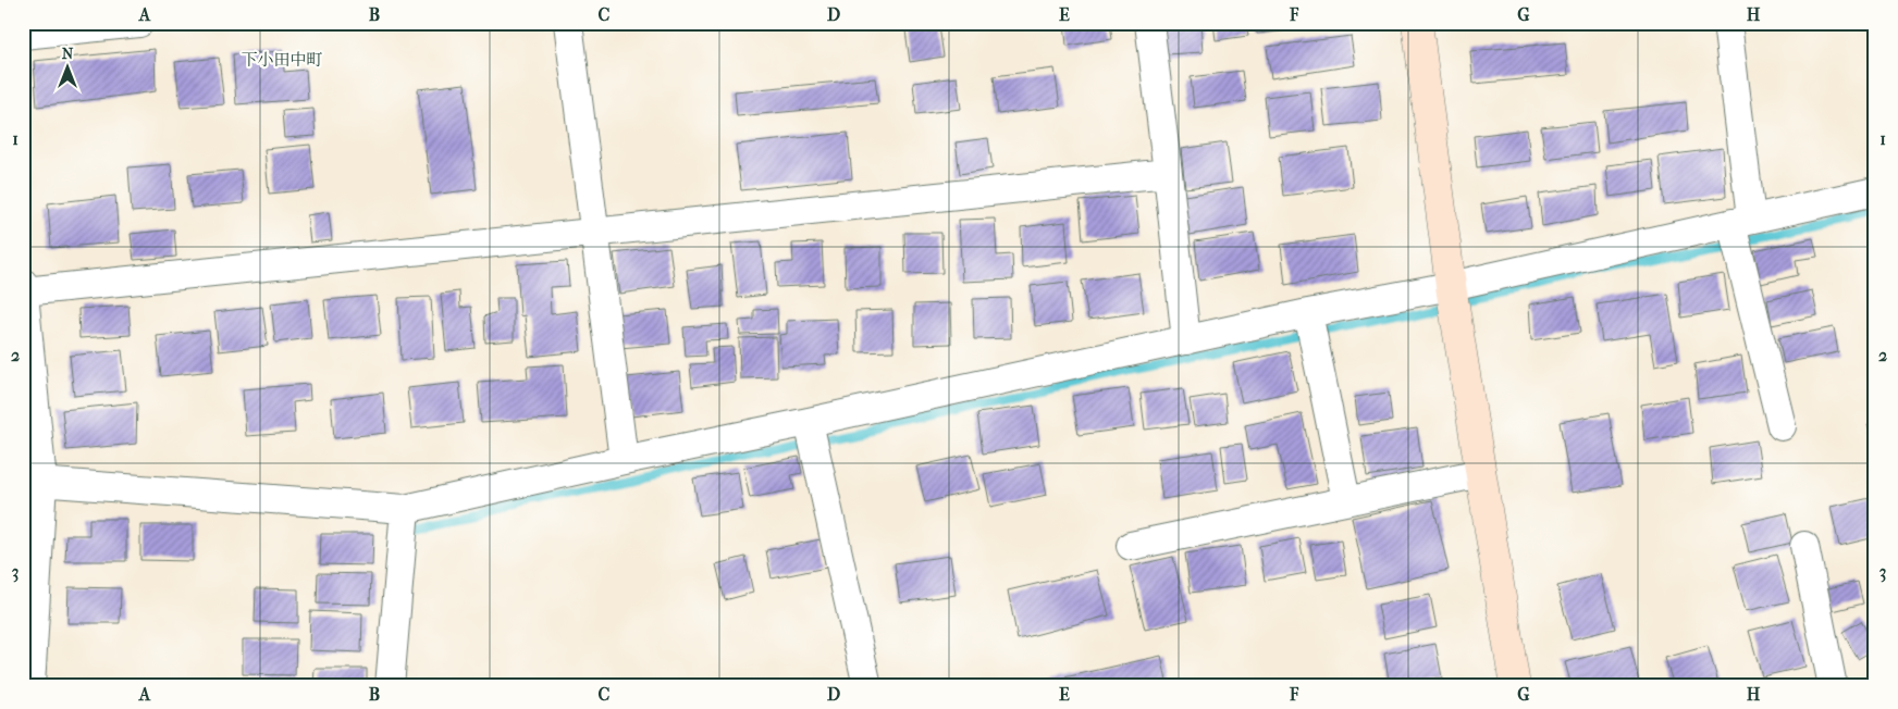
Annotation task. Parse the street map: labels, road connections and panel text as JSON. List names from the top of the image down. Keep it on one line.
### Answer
{"districts":["下小田中町"],"north":"top","grid":{"columns":["A","B","C","D","E","F","G","H"],"rows":["1","2","3"]}}
